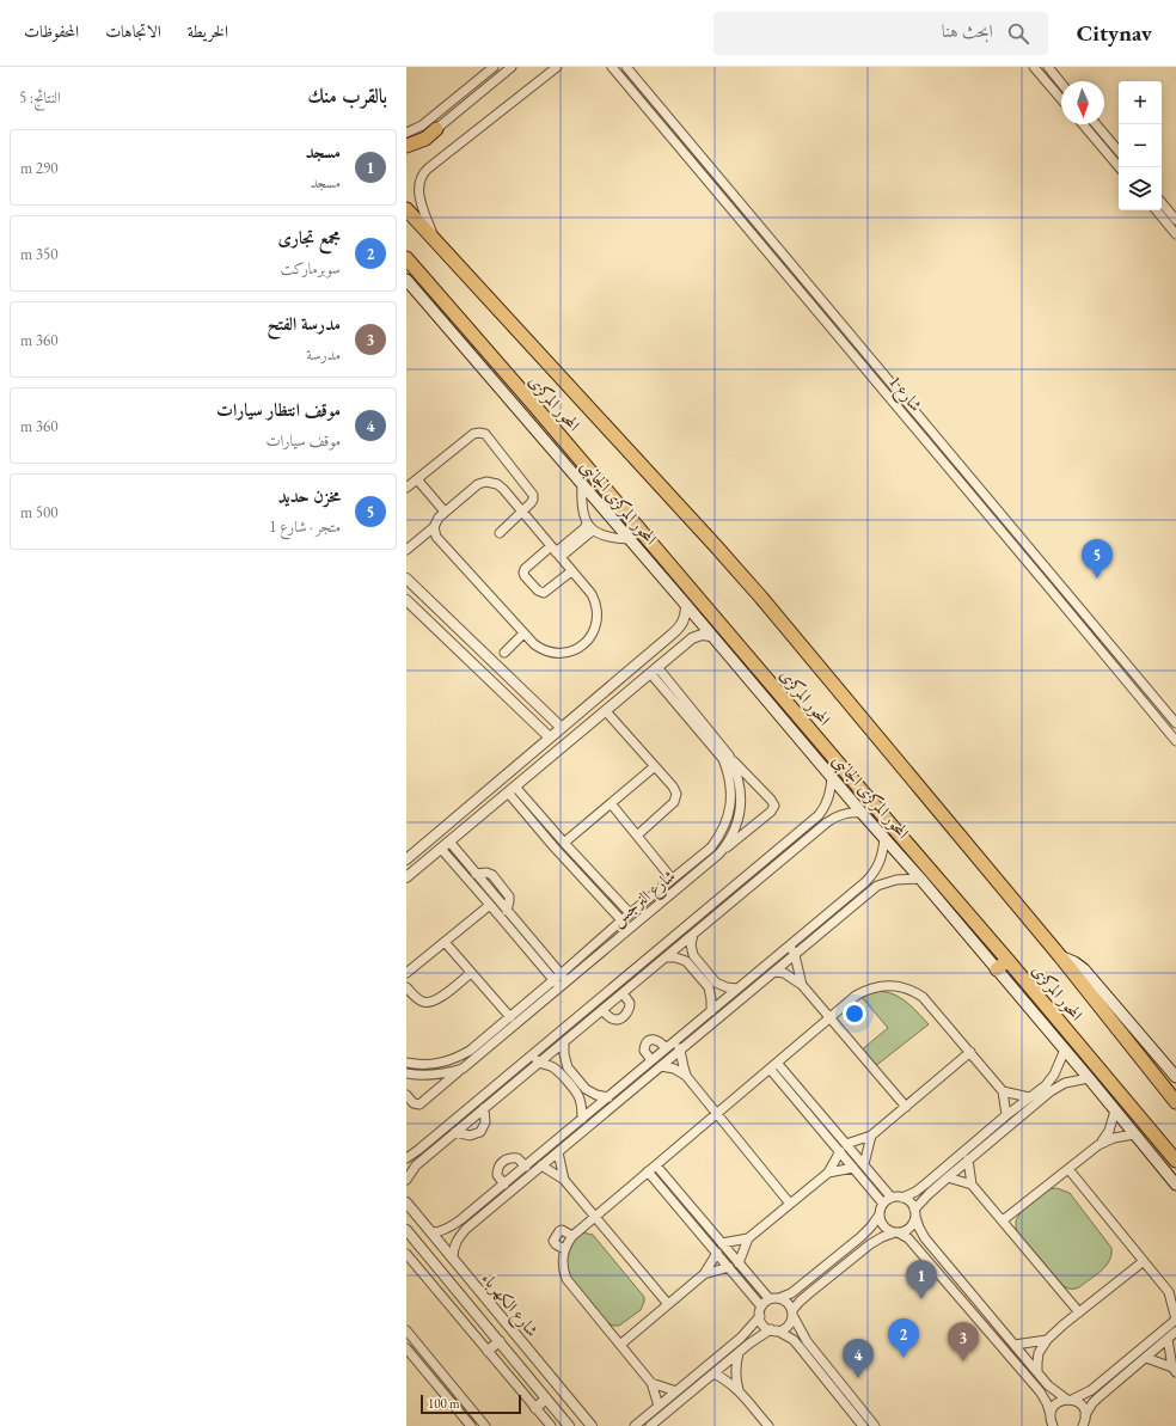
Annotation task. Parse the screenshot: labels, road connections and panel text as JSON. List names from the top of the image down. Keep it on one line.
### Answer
{"streets":{"highway":["المحور المركزى"],"main road":["المحور المركزى الجانبى"],"street":["شارع 1","شارع النرجس","شارع الكهرباء"]},"scale_bar":"100 m","north":"bottom","page":{"header":"Citynav","search":"ابحث هنا","nav":["الخريطة","الاتجاهات","المحفوظات"],"heading":["بالقرب منك","النتائج: 5"],"map_buttons":["+","−"],"list":[{"mark":"1","name":"مسجد","note":"مسجد","value":"290 m"},{"mark":"2","name":"مجمع تجارى","note":"سوبرماركت","value":"350 m"},{"mark":"3","name":"مدرسة الفتح","note":"مدرسة","value":"360 m"},{"mark":"4","name":"موقف انتظار سيارات","note":"موقف سيارات","value":"360 m"},{"mark":"5","name":"مخزن حديد","note":"متجر · شارع 1","value":"500 m"}],"pins":["5","1","2","3","4"],"scale":"100 m"}}
